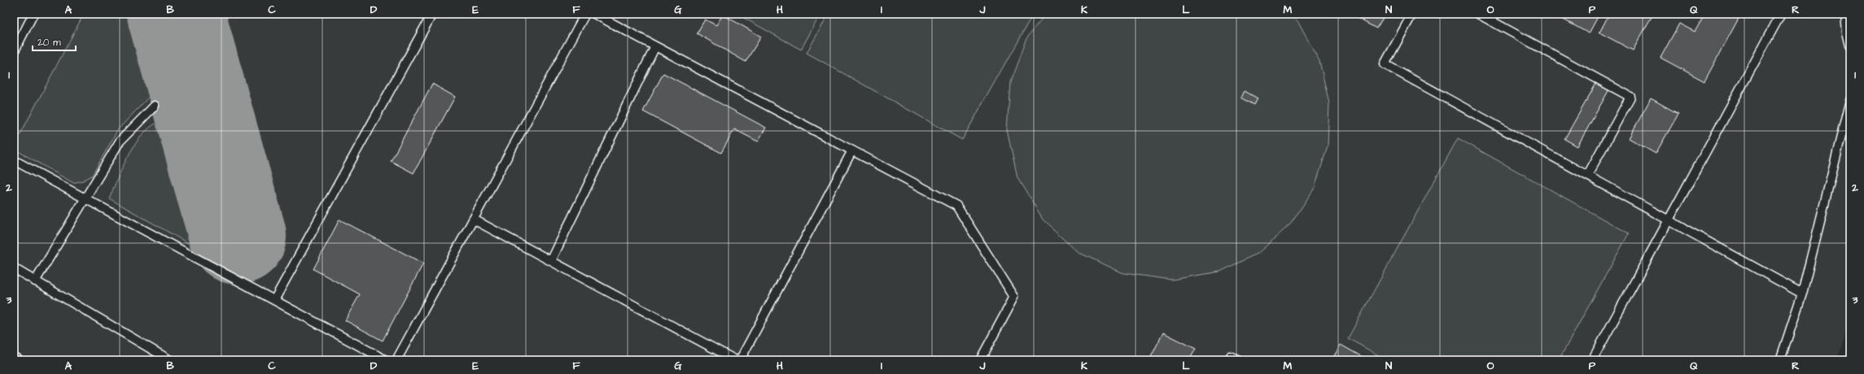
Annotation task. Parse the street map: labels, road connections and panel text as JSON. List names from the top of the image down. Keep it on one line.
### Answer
{"scale_bar":"20 m","grid":{"columns":["A","B","C","D","E","F","G","H","I","J","K","L","M","N","O","P","Q","R"],"rows":["1","2","3"]}}
